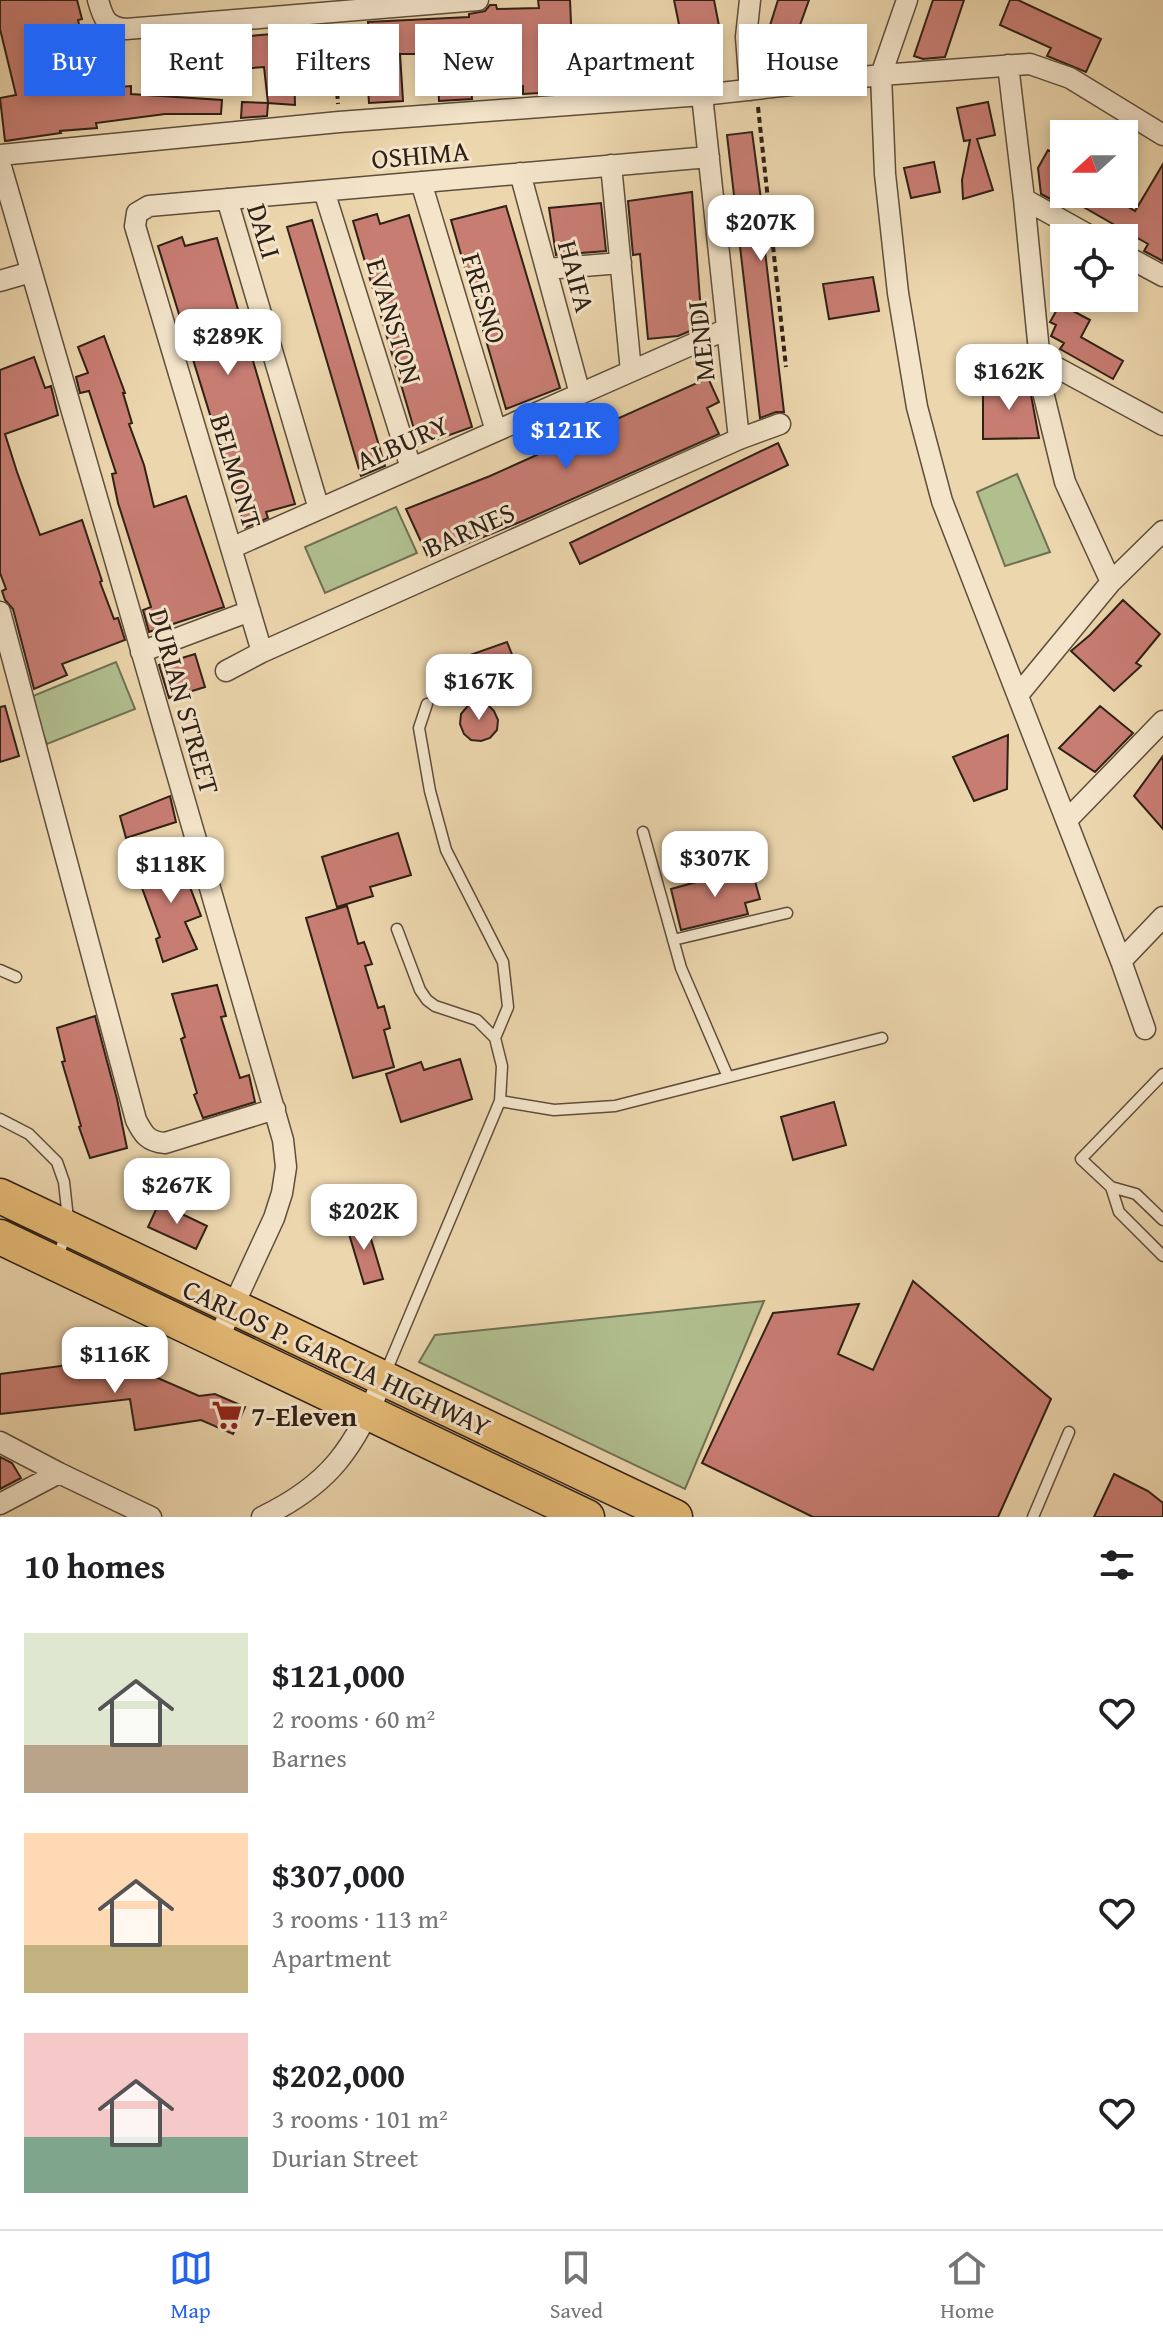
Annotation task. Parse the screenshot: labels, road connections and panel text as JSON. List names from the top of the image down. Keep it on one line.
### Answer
{"streets":{"highway":["CARLOS P. GARCIA HIGHWAY"],"street":["OSHIMA","DALI","HAIFA","FRESNO","EVANSTON","MENDI","ALBURY","BELMONT","BARNES","DURIAN STREET"]},"crossings":[["OSHIMA","DALI"],["OSHIMA","HAIFA"],["OSHIMA","FRESNO"],["OSHIMA","EVANSTON"],["OSHIMA","MENDI"],["OSHIMA","BELMONT"],["DALI","ALBURY"],["HAIFA","ALBURY"],["FRESNO","ALBURY"],["EVANSTON","ALBURY"],["MENDI","ALBURY"],["MENDI","BARNES"],["ALBURY","BELMONT"],["BELMONT","BARNES"],["DURIAN STREET","CARLOS P. GARCIA HIGHWAY"]],"places":{"supermarket":["7-Eleven"]},"north":"left","page":{"chip":["Buy","Rent","Filters","New","Apartment","House"],"price":["$207K","$289K","$162K","$121K","$167K","$307K","$118K","$267K","$202K","$116K"],"heading":"10 homes","list":[{"name":"$121,000","note":"2 rooms · 60 m² · Barnes"},{"name":"$307,000","note":"3 rooms · 113 m² · Apartment"},{"name":"$202,000","note":"3 rooms · 101 m² · Durian Street"}],"tabs":["Map","Saved","Home"]}}
